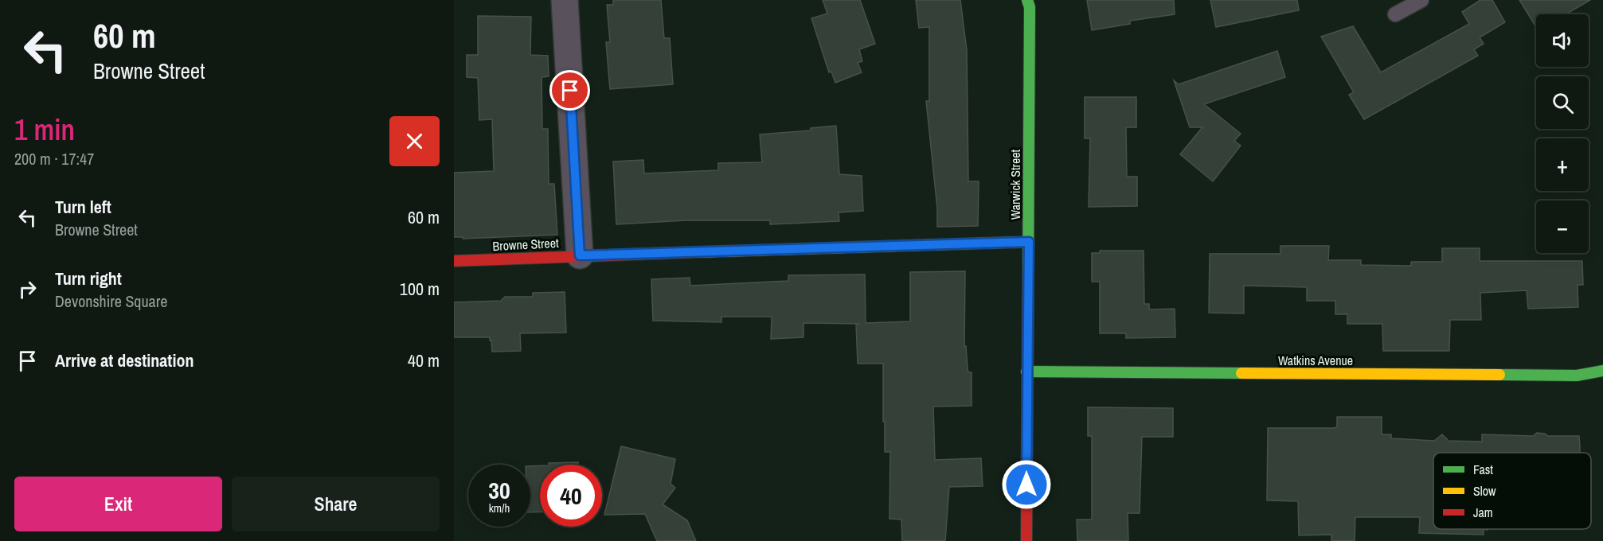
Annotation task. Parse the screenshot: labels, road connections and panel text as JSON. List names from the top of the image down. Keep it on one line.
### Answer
{"streets":{"street":["Warwick Street","Browne Street","Watkins Avenue"]},"crossings":[["Warwick Street","Browne Street"],["Warwick Street","Watkins Avenue"]],"legend":["Fast","Slow","Jam"],"page":{"turn":["60 m","Browne Street"],"map_buttons":["+","−"],"heading":["1 min","200 m · 17:47"],"list":[{"name":"Turn left","note":"Browne Street","value":"60 m"},{"name":"Turn right","note":"Devonshire Square","value":"100 m"},{"name":"Arrive at destination","value":"40 m"}],"speed":"30 km/h","limit":"40","buttons":["Exit","Share"]}}
